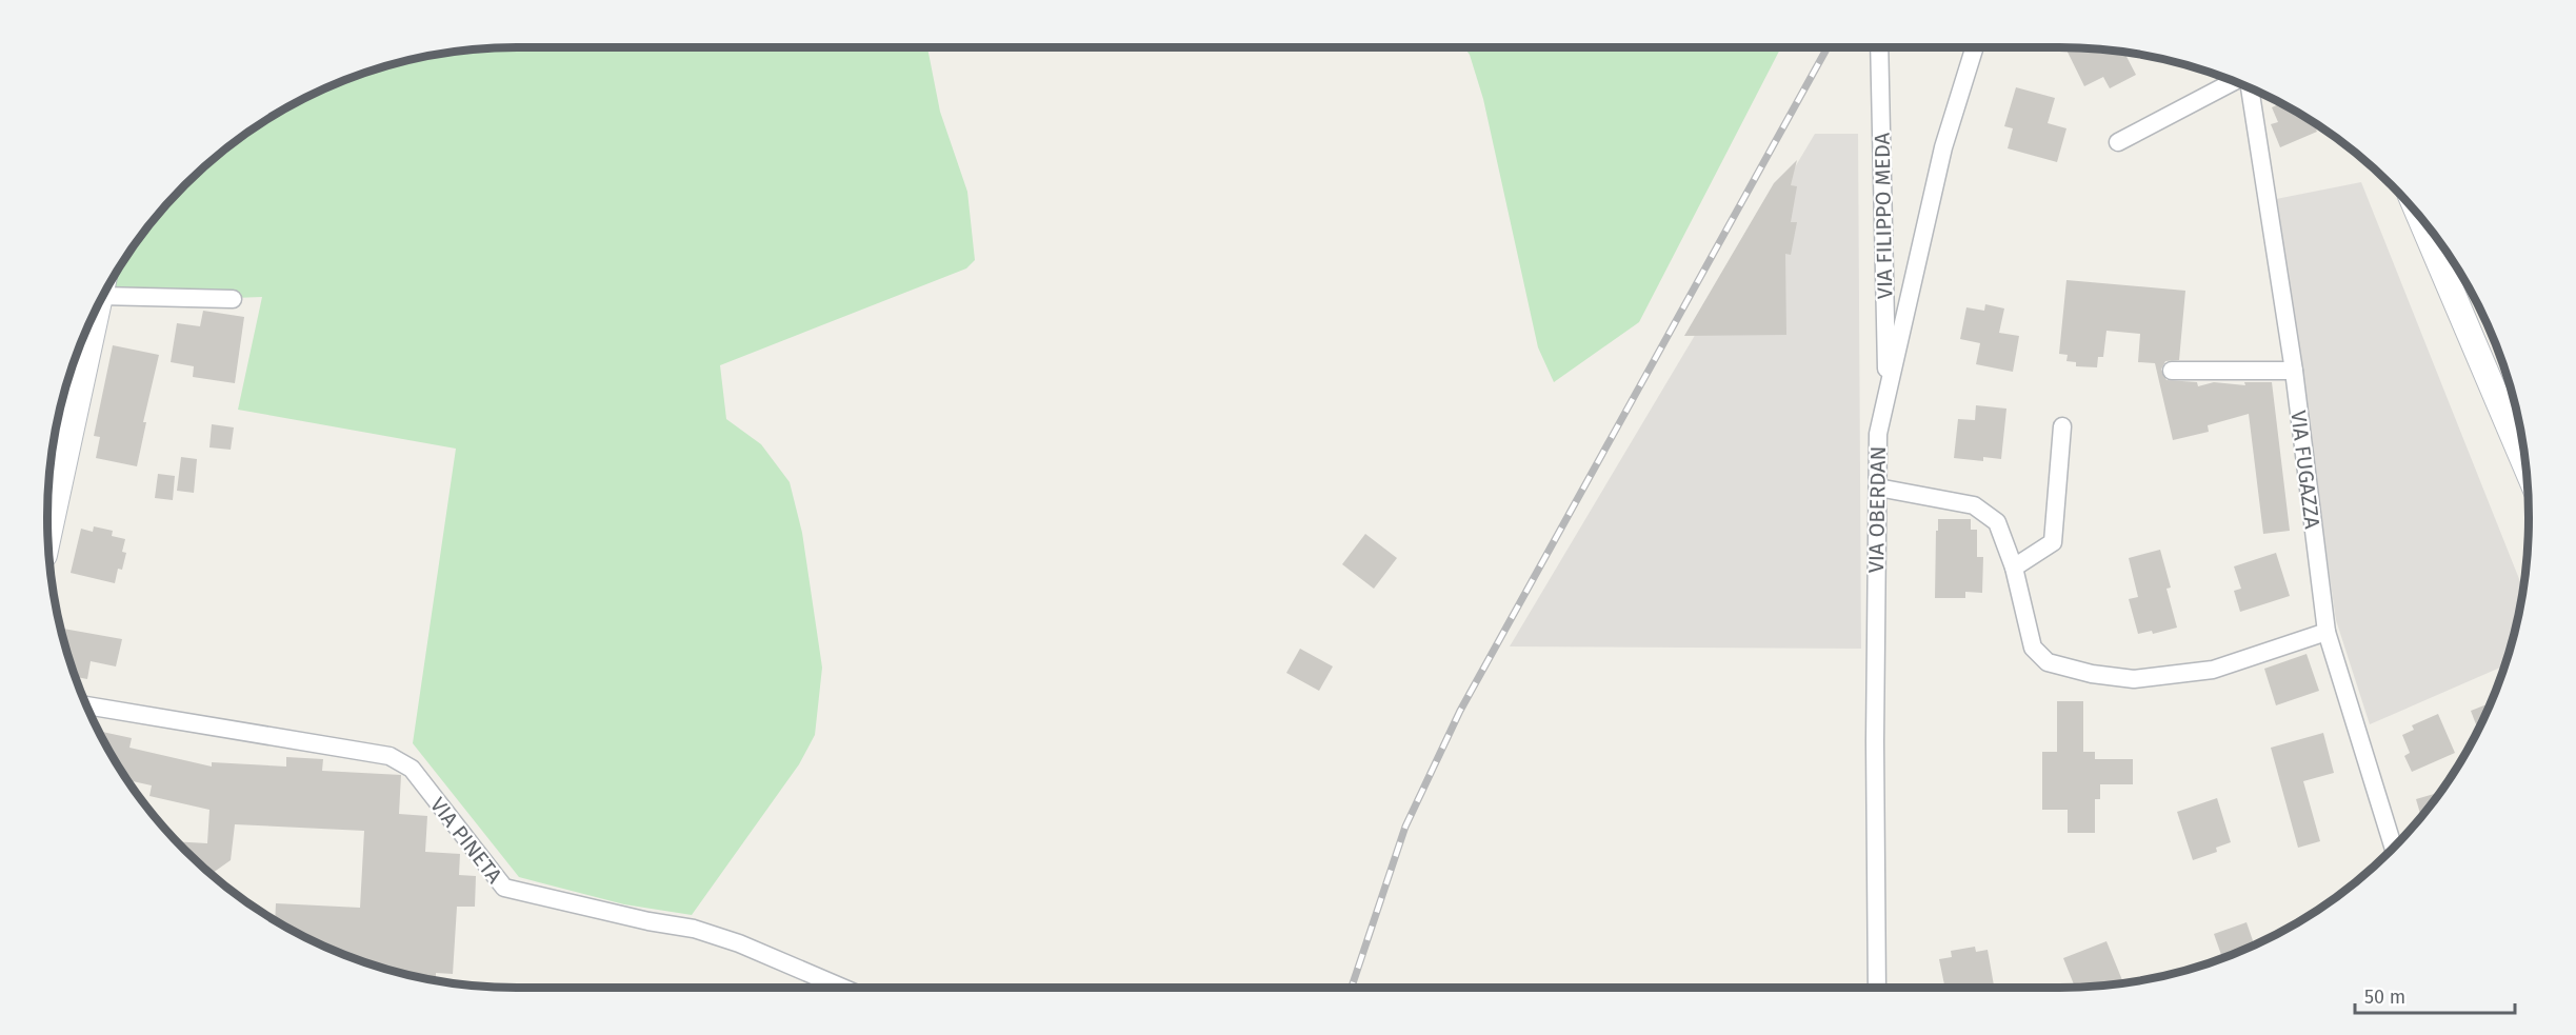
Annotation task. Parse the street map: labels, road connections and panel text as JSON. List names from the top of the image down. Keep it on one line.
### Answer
{"streets":{"street":["VIA FILIPPO MEDA","VIA FUGAZZA","VIA OBERDAN","VIA PINETA"]},"crossings":[["VIA FILIPPO MEDA","VIA OBERDAN"]],"scale_bar":"50 m"}
